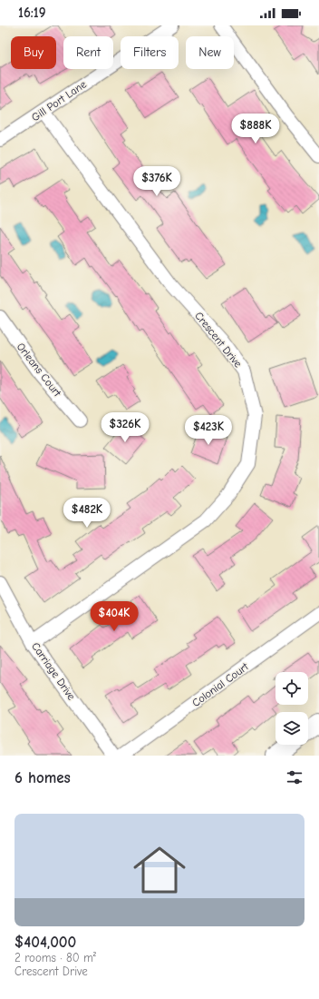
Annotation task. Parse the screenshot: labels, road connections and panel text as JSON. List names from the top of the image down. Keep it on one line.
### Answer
{"streets":{"street":["Gill Port Lane","Crescent Drive","Orleans Court","Carriage Drive","Colonial Court"]},"crossings":[["Gill Port Lane","Crescent Drive"],["Crescent Drive","Carriage Drive"]],"page":{"status":"16:19","chip":["Buy","Rent","Filters","New"],"price":["$888K","$376K","$326K","$423K","$482K","$404K"],"heading":"6 homes","list":[{"name":"$404,000","note":"2 rooms · 80 m² · Crescent Drive"}]}}
